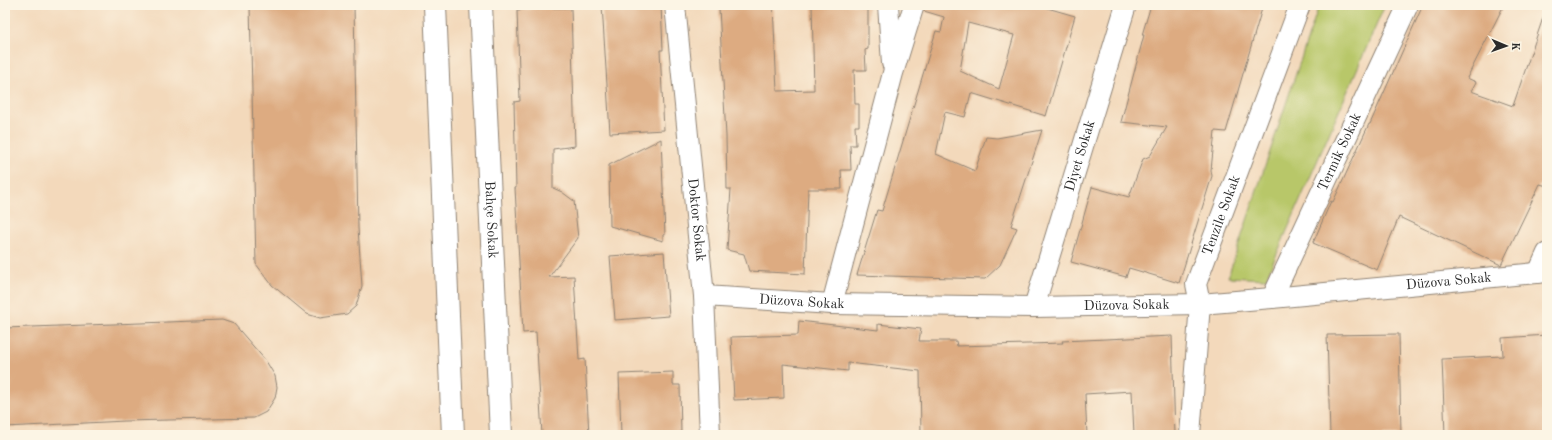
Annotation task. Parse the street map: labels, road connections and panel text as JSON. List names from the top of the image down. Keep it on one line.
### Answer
{"streets":{"street":["Termik Sokak","Diyet Sokak","Tenzile Sokak","Bahçe Sokak","Doktor Sokak","Düzova Sokak"]},"crossings":[["Termik Sokak","Düzova Sokak"],["Diyet Sokak","Düzova Sokak"],["Tenzile Sokak","Düzova Sokak"],["Doktor Sokak","Düzova Sokak"]],"north":"right"}
